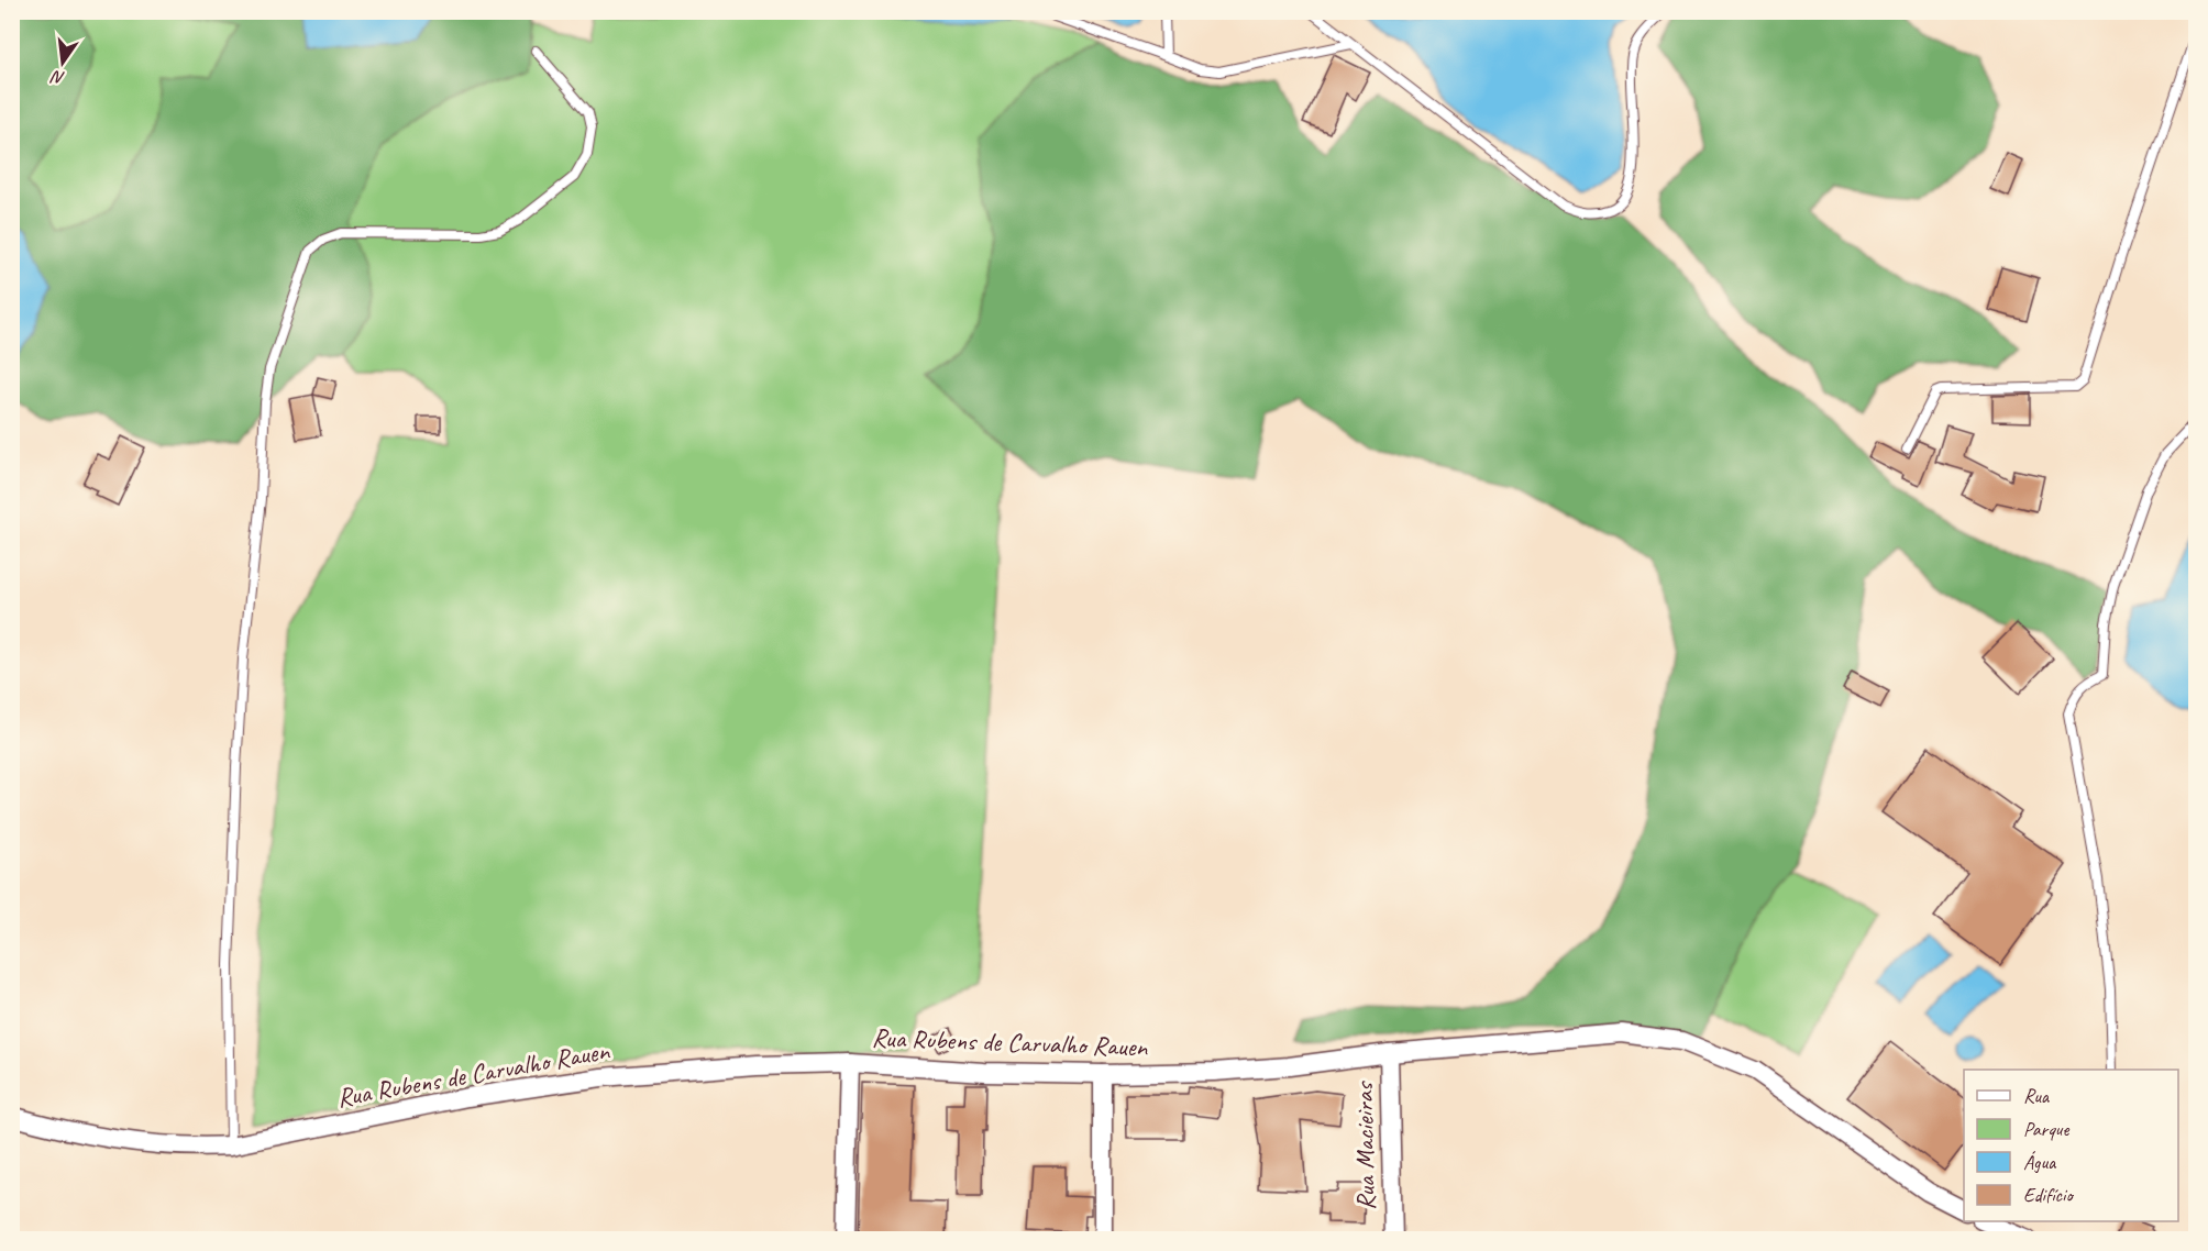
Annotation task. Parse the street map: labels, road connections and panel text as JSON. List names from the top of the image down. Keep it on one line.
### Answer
{"streets":{"street":["Rua Rubens de Carvalho Rauen","Rua Macieiras"]},"crossings":[["Rua Rubens de Carvalho Rauen","Rua Macieiras"]],"legend":["Rua","Parque","Água","Edifício"],"north":"bottom"}
